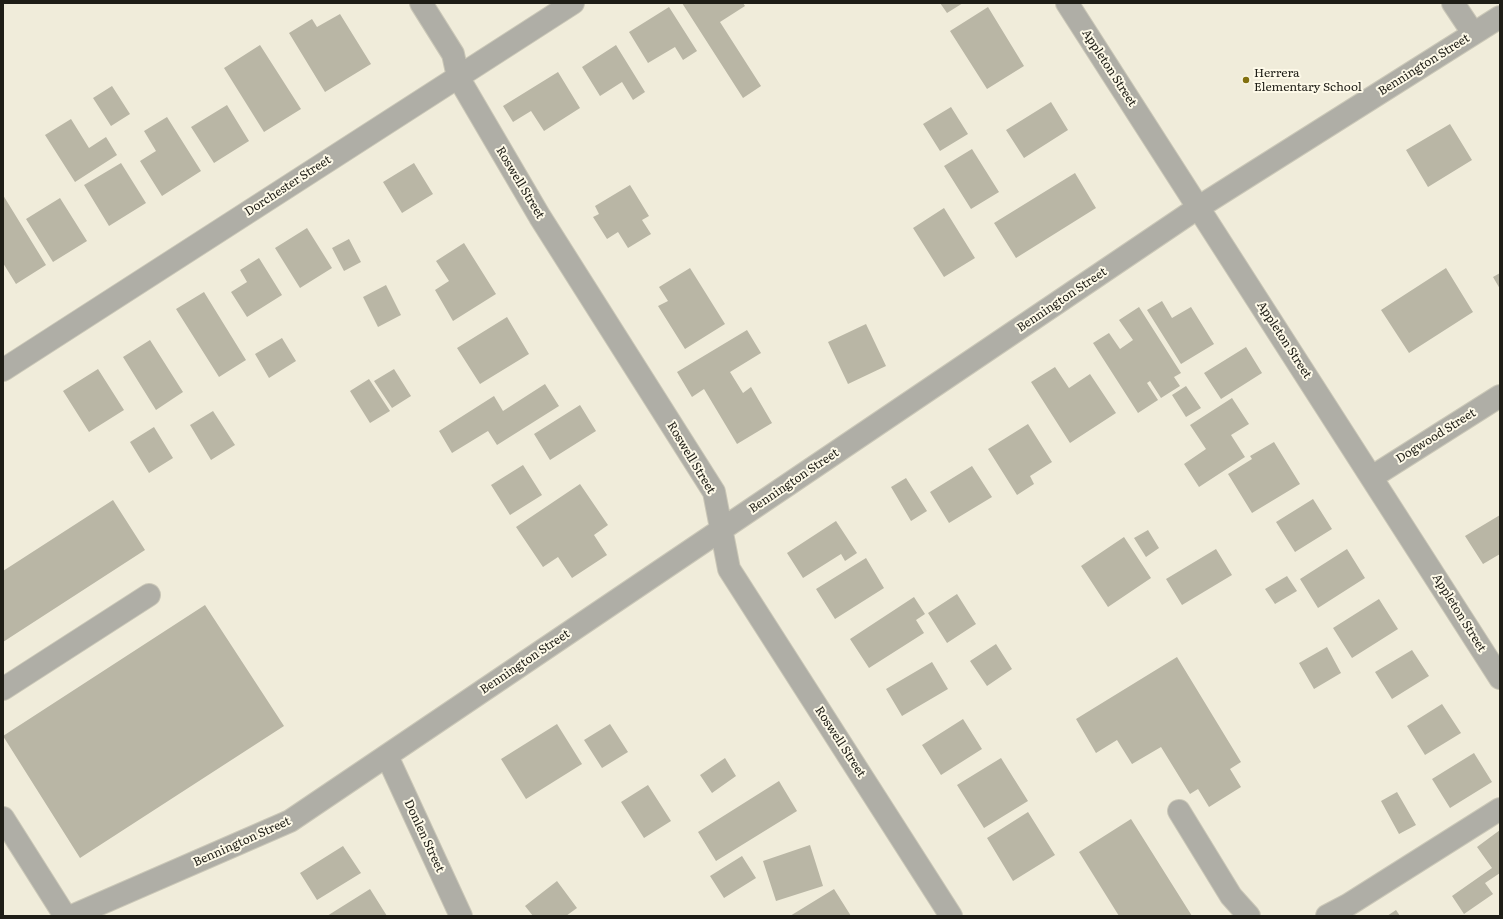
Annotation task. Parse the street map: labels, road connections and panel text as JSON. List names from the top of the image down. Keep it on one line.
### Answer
{"streets":{"street":["Bennington Street","Appleton Street","Roswell Street","Dorchester Street","Dogwood Street","Donlen Street"]},"crossings":[["Bennington Street","Appleton Street"],["Bennington Street","Roswell Street"],["Bennington Street","Donlen Street"],["Appleton Street","Dogwood Street"],["Roswell Street","Dorchester Street"]],"places":["Herrera Elementary School"]}
